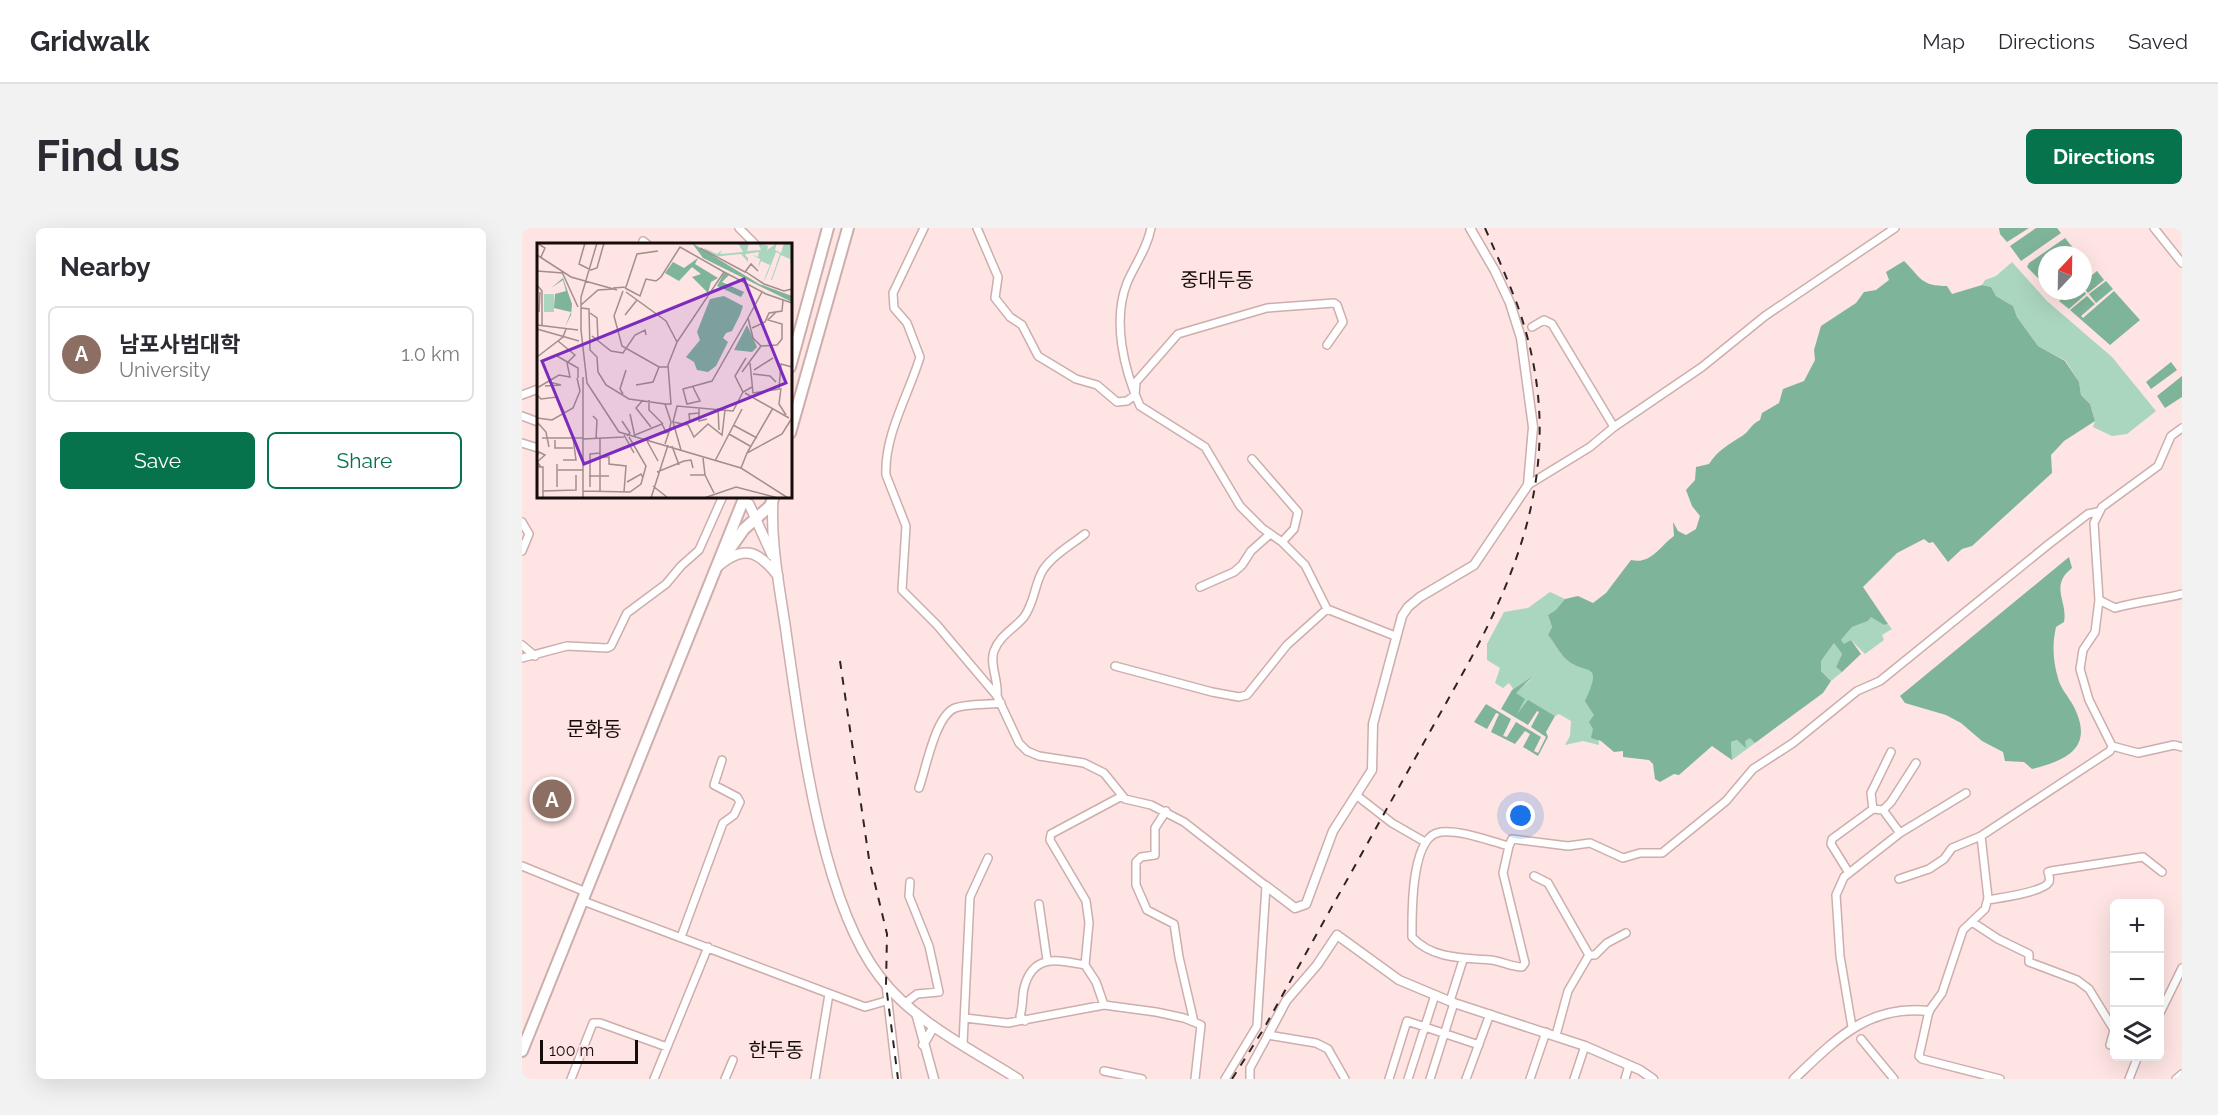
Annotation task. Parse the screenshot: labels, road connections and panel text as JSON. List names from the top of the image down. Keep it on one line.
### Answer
{"districts":["중대두동","문화동","한두동"],"scale_bar":"100 m","north":"top","page":{"header":"Gridwalk","nav":["Map","Directions","Saved"],"buttons":["Directions",["Save","Share"]],"title":"Find us","heading":"Nearby","list":[{"mark":"A","name":"남포사범대학","note":"University","value":"1.0 km"}],"pins":"A","map_buttons":["+","−"],"scale":"100 m"}}
